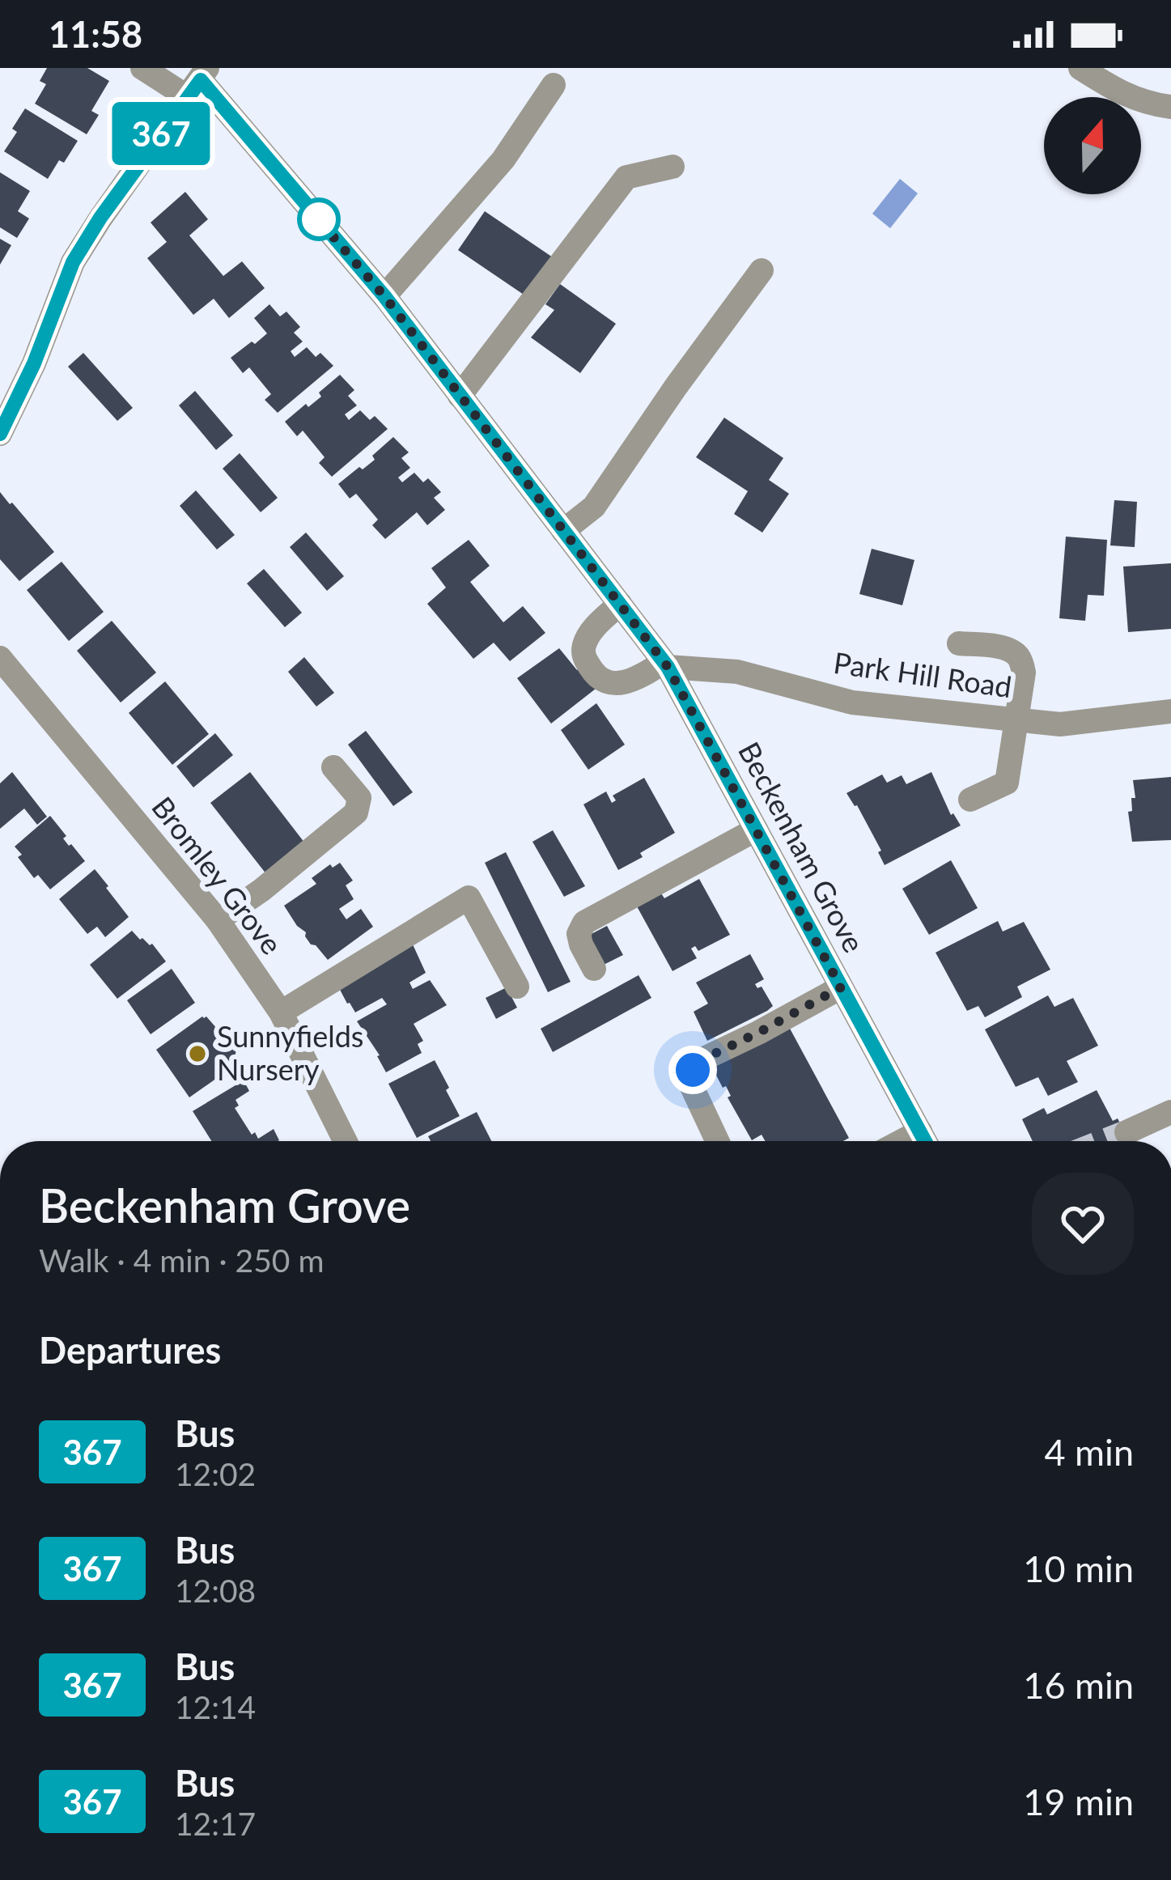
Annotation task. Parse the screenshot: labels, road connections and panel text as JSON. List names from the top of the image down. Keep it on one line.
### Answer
{"streets":{"street":["Park Hill Road","Beckenham Grove","Bromley Grove"]},"crossings":[["Park Hill Road","Beckenham Grove"]],"places":["Sunnyfields Nursery"],"lines":["bus line 367"],"north":"top","page":{"status":"11:58","on_map":"367","heading":[["Beckenham Grove","Walk · 4 min · 250 m"],"Departures"],"list":[{"mark":"367","name":"Bus","note":"12:02","value":"4 min"},{"mark":"367","name":"Bus","note":"12:08","value":"10 min"},{"mark":"367","name":"Bus","note":"12:14","value":"16 min"},{"mark":"367","name":"Bus","note":"12:17","value":"19 min"}]}}
